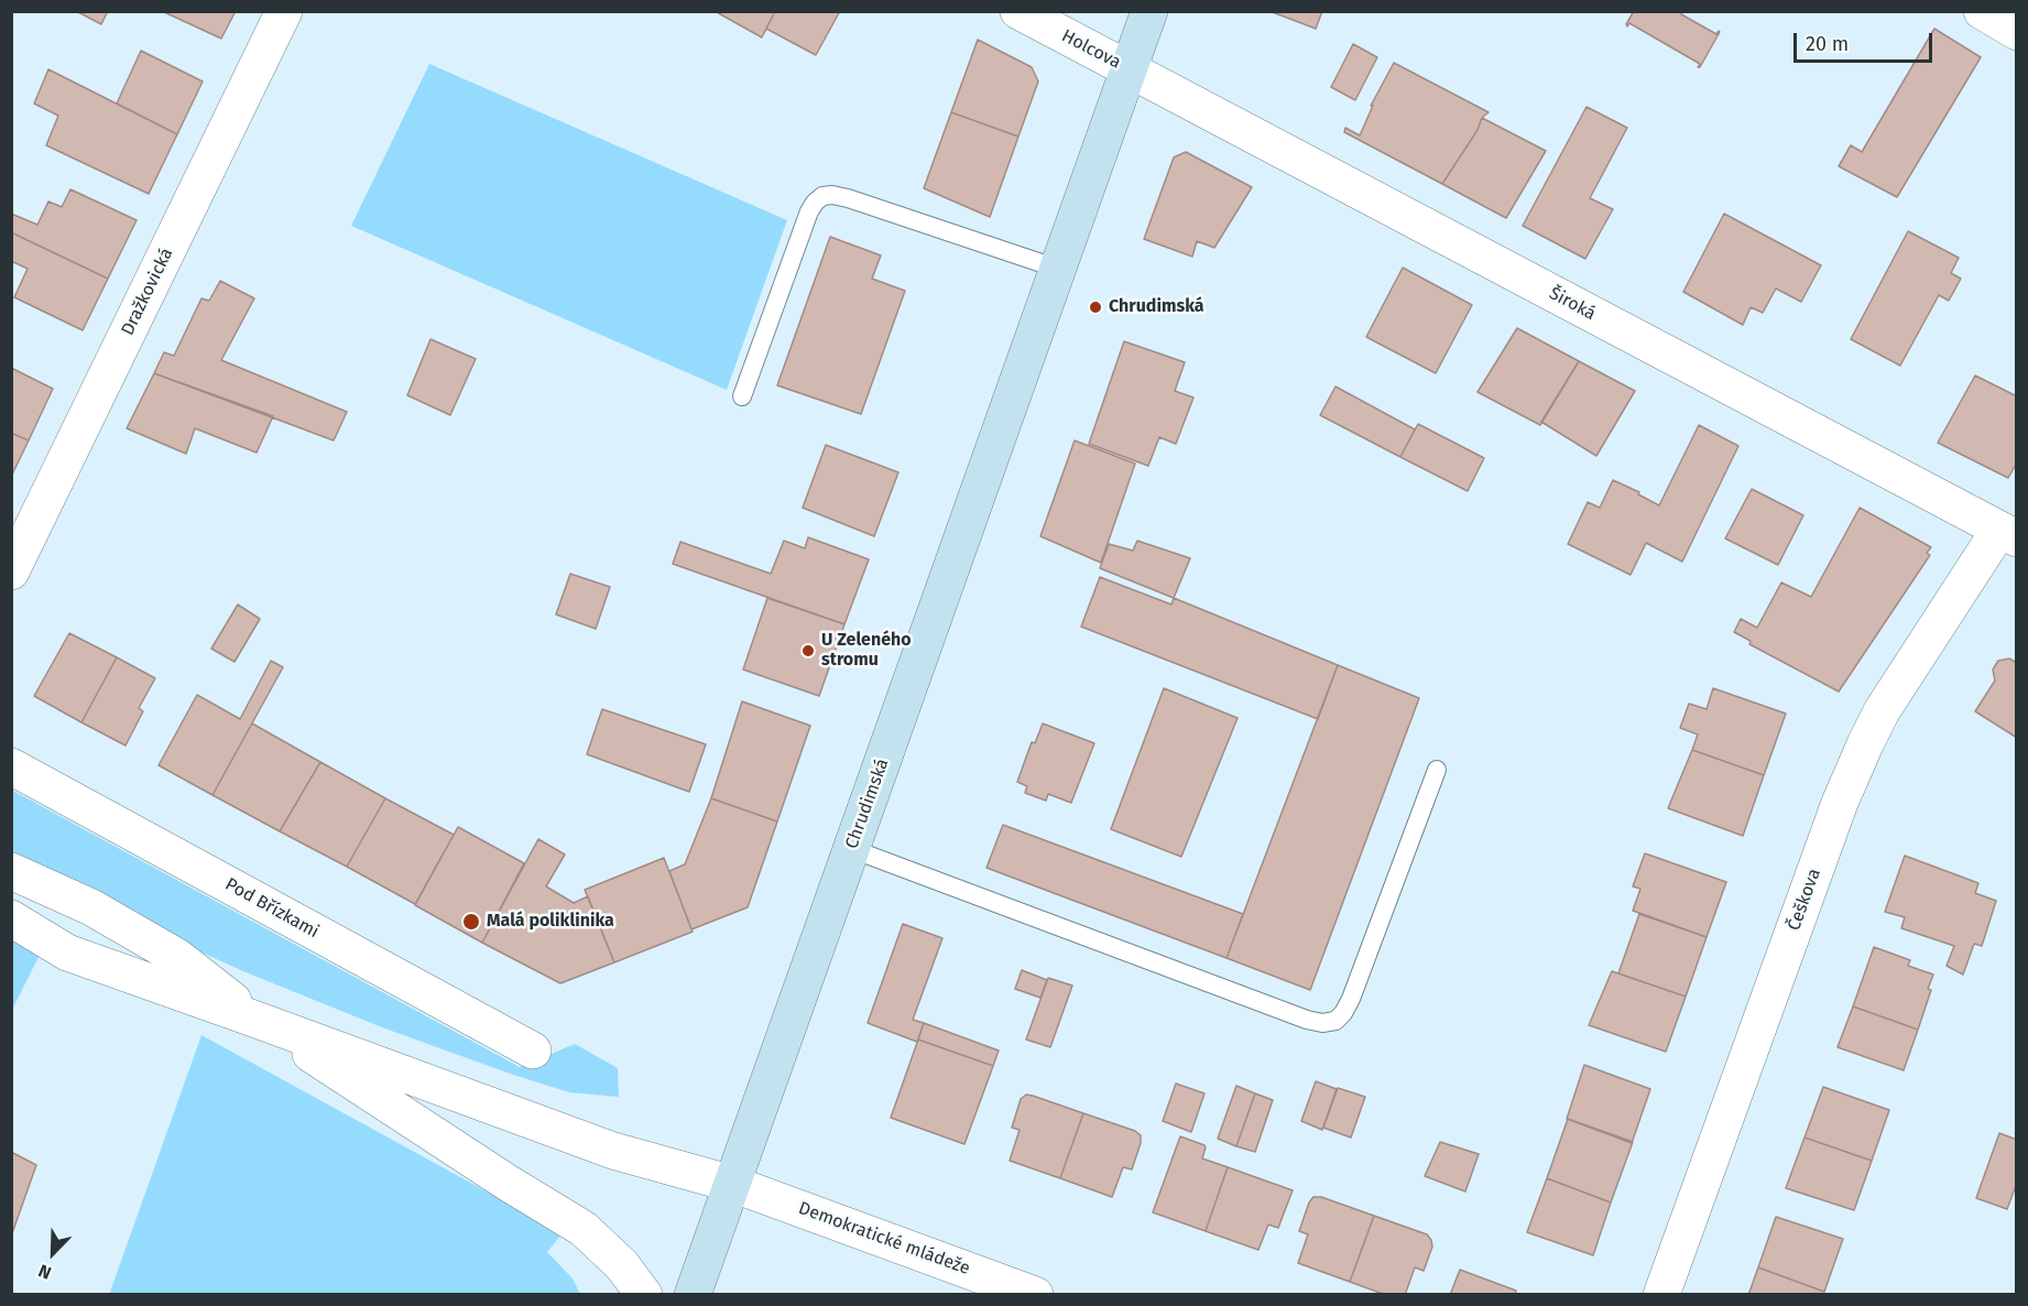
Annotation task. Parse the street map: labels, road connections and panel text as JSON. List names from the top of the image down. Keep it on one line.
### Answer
{"streets":{"main road":["Chrudimská"],"street":["Holcova","Dražkovická","Široká","Češkova","Pod Břízkami","Demokratické mládeže"]},"crossings":[["Holcova","Široká"],["Holcova","Chrudimská"],["Široká","Chrudimská"],["Široká","Češkova"],["Chrudimská","Demokratické mládeže"]],"places":["Chrudimská","U Zeleného stromu","Malá poliklinika"],"scale_bar":"20 m","north":"bottom left"}
